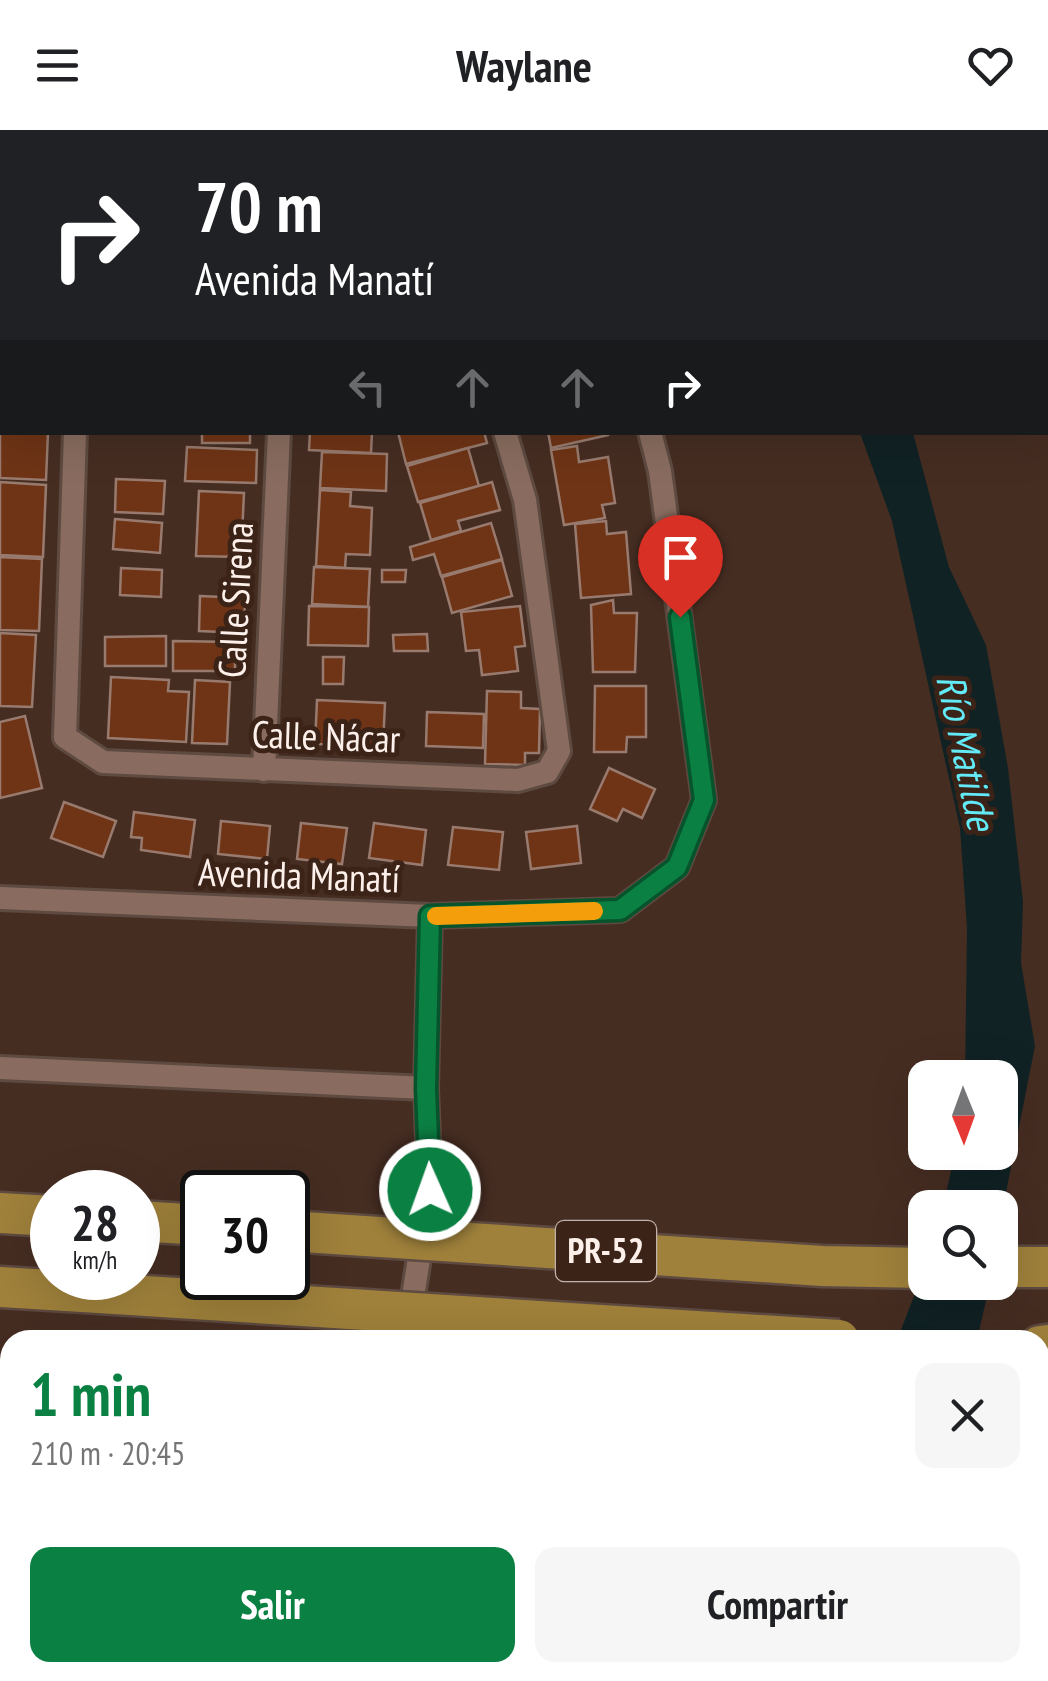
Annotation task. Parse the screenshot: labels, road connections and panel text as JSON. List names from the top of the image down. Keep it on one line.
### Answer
{"streets":{"highway":["PR-52"],"street":["Calle Sirena","Calle Nácar","Avenida Manatí"]},"crossings":[["Calle Sirena","Calle Nácar"]],"water":["Río Matilde"],"north":"bottom","page":{"header":"Waylane","turn":["70 m","Avenida Manatí"],"speed":"28 km/h","limit":"30","heading":["1 min","210 m · 20:45"],"buttons":["Salir","Compartir"]}}
